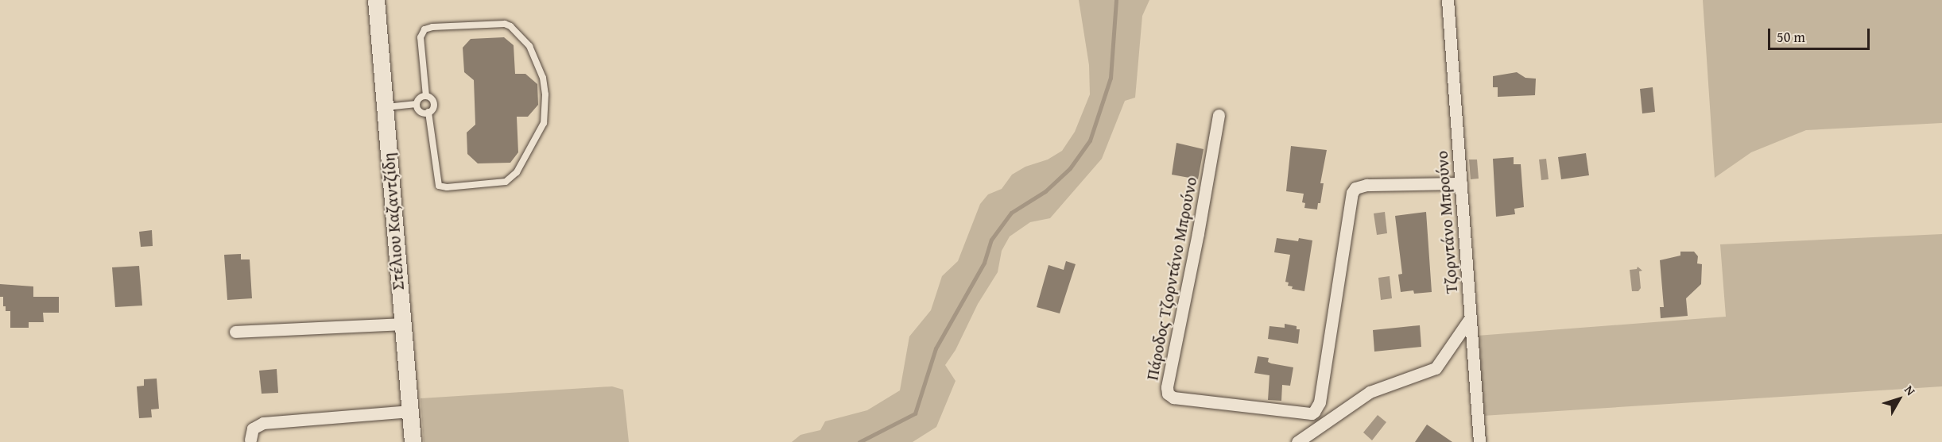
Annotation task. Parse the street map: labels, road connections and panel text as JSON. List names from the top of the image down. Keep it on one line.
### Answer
{"streets":{"main road":["Στέλιου Καζαντζίδη"],"street":["Τζορντάνο Μπρούνο","Πάροδος Τζορντάνο Μπρούνο"]},"crossings":[["Τζορντάνο Μπρούνο","Πάροδος Τζορντάνο Μπρούνο"]],"scale_bar":"50 m","north":"top right"}
